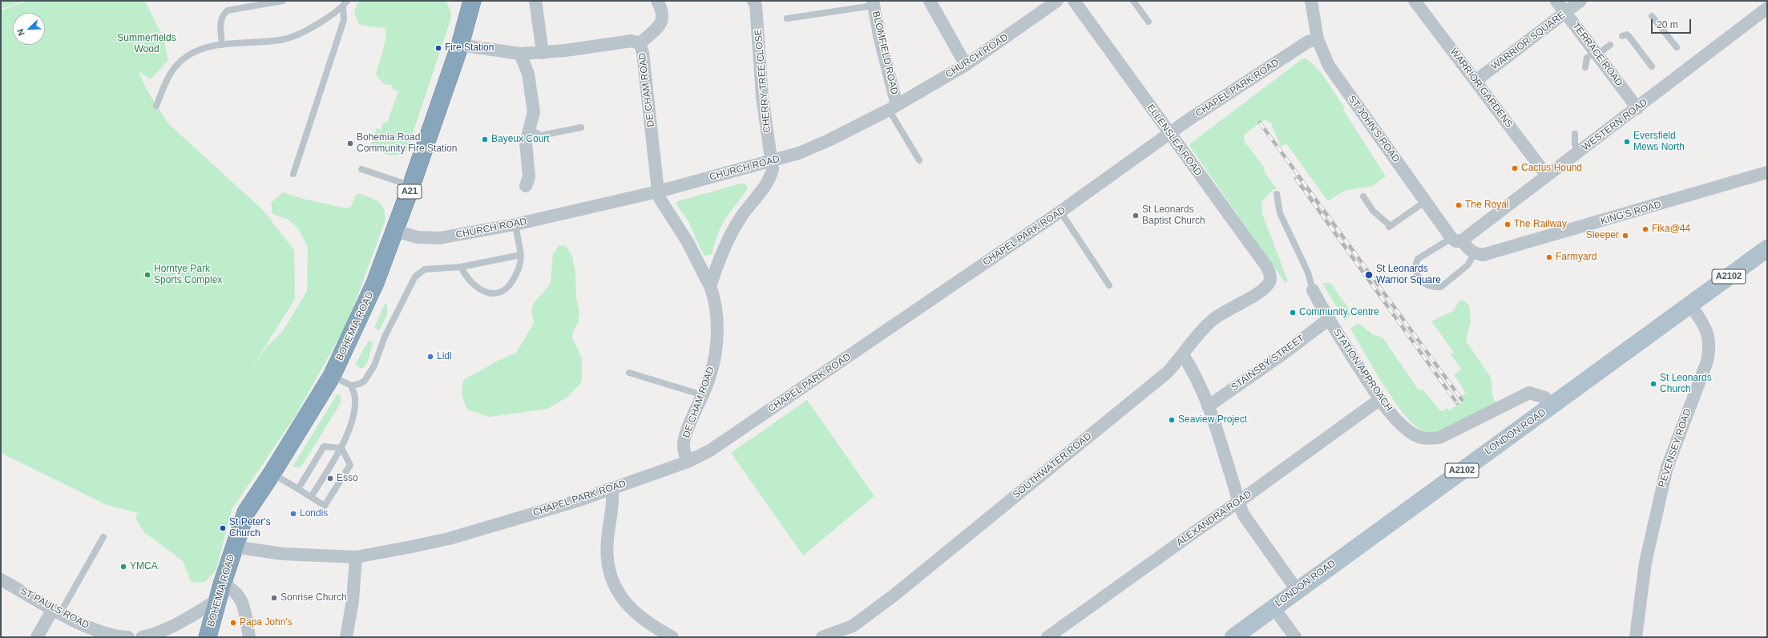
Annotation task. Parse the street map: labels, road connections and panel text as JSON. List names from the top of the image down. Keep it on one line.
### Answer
{"streets":{"highway":["A21","BOHEMIA ROAD"],"main road":["A2102","LONDON ROAD"],"street":["WARRIOR SQUARE","BLOMFIELD ROAD","TERRACE ROAD","CHURCH ROAD","CHERRY TREE CLOSE","CHAPEL PARK ROAD","WARRIOR GARDENS","DE CHAM ROAD","WESTERN ROAD","ST JOHN'S ROAD","ELLENSLEA ROAD","KING'S ROAD","STAINSBY STREET","STATION APPROACH","PEVENSEY ROAD","SOUTHWATER ROAD","ALEXANDRA ROAD","ST PAULS ROAD"]},"crossings":[["WARRIOR SQUARE","TERRACE ROAD"],["WARRIOR SQUARE","WARRIOR GARDENS"],["BLOMFIELD ROAD","CHURCH ROAD"],["TERRACE ROAD","WESTERN ROAD"],["CHURCH ROAD","CHERRY TREE CLOSE"],["CHURCH ROAD","DE CHAM ROAD"],["CHURCH ROAD","BOHEMIA ROAD"],["CHAPEL PARK ROAD","DE CHAM ROAD"],["CHAPEL PARK ROAD","ST JOHN'S ROAD"],["CHAPEL PARK ROAD","ELLENSLEA ROAD"],["CHAPEL PARK ROAD","BOHEMIA ROAD"],["WARRIOR GARDENS","WESTERN ROAD"],["DE CHAM ROAD","BOHEMIA ROAD"],["WESTERN ROAD","ST JOHN'S ROAD"],["ELLENSLEA ROAD","SOUTHWATER ROAD"],["STAINSBY STREET","STATION APPROACH"],["STATION APPROACH","LONDON ROAD"],["STATION APPROACH","ALEXANDRA ROAD"],["LONDON ROAD","PEVENSEY ROAD"]],"parks":["Summerfields Wood"],"places":["Fire Station","Bayeux Court","Eversfield Mews North","Bohemia Road Community Fire Station","Cactus Hound","The Royal","St Leonards Baptist Church","The Railway","Fika@44","Sleeper","Farmyard","Horntye Park Sports Complex","St Leonards Warrior Square","Community Centre","Lidl","St Leonards Church","Seaview Project","Esso","Londis","St Peter's Church","YMCA","Sonrise Church","Papa John's"],"scale_bar":"20 m","north":"bottom left"}
